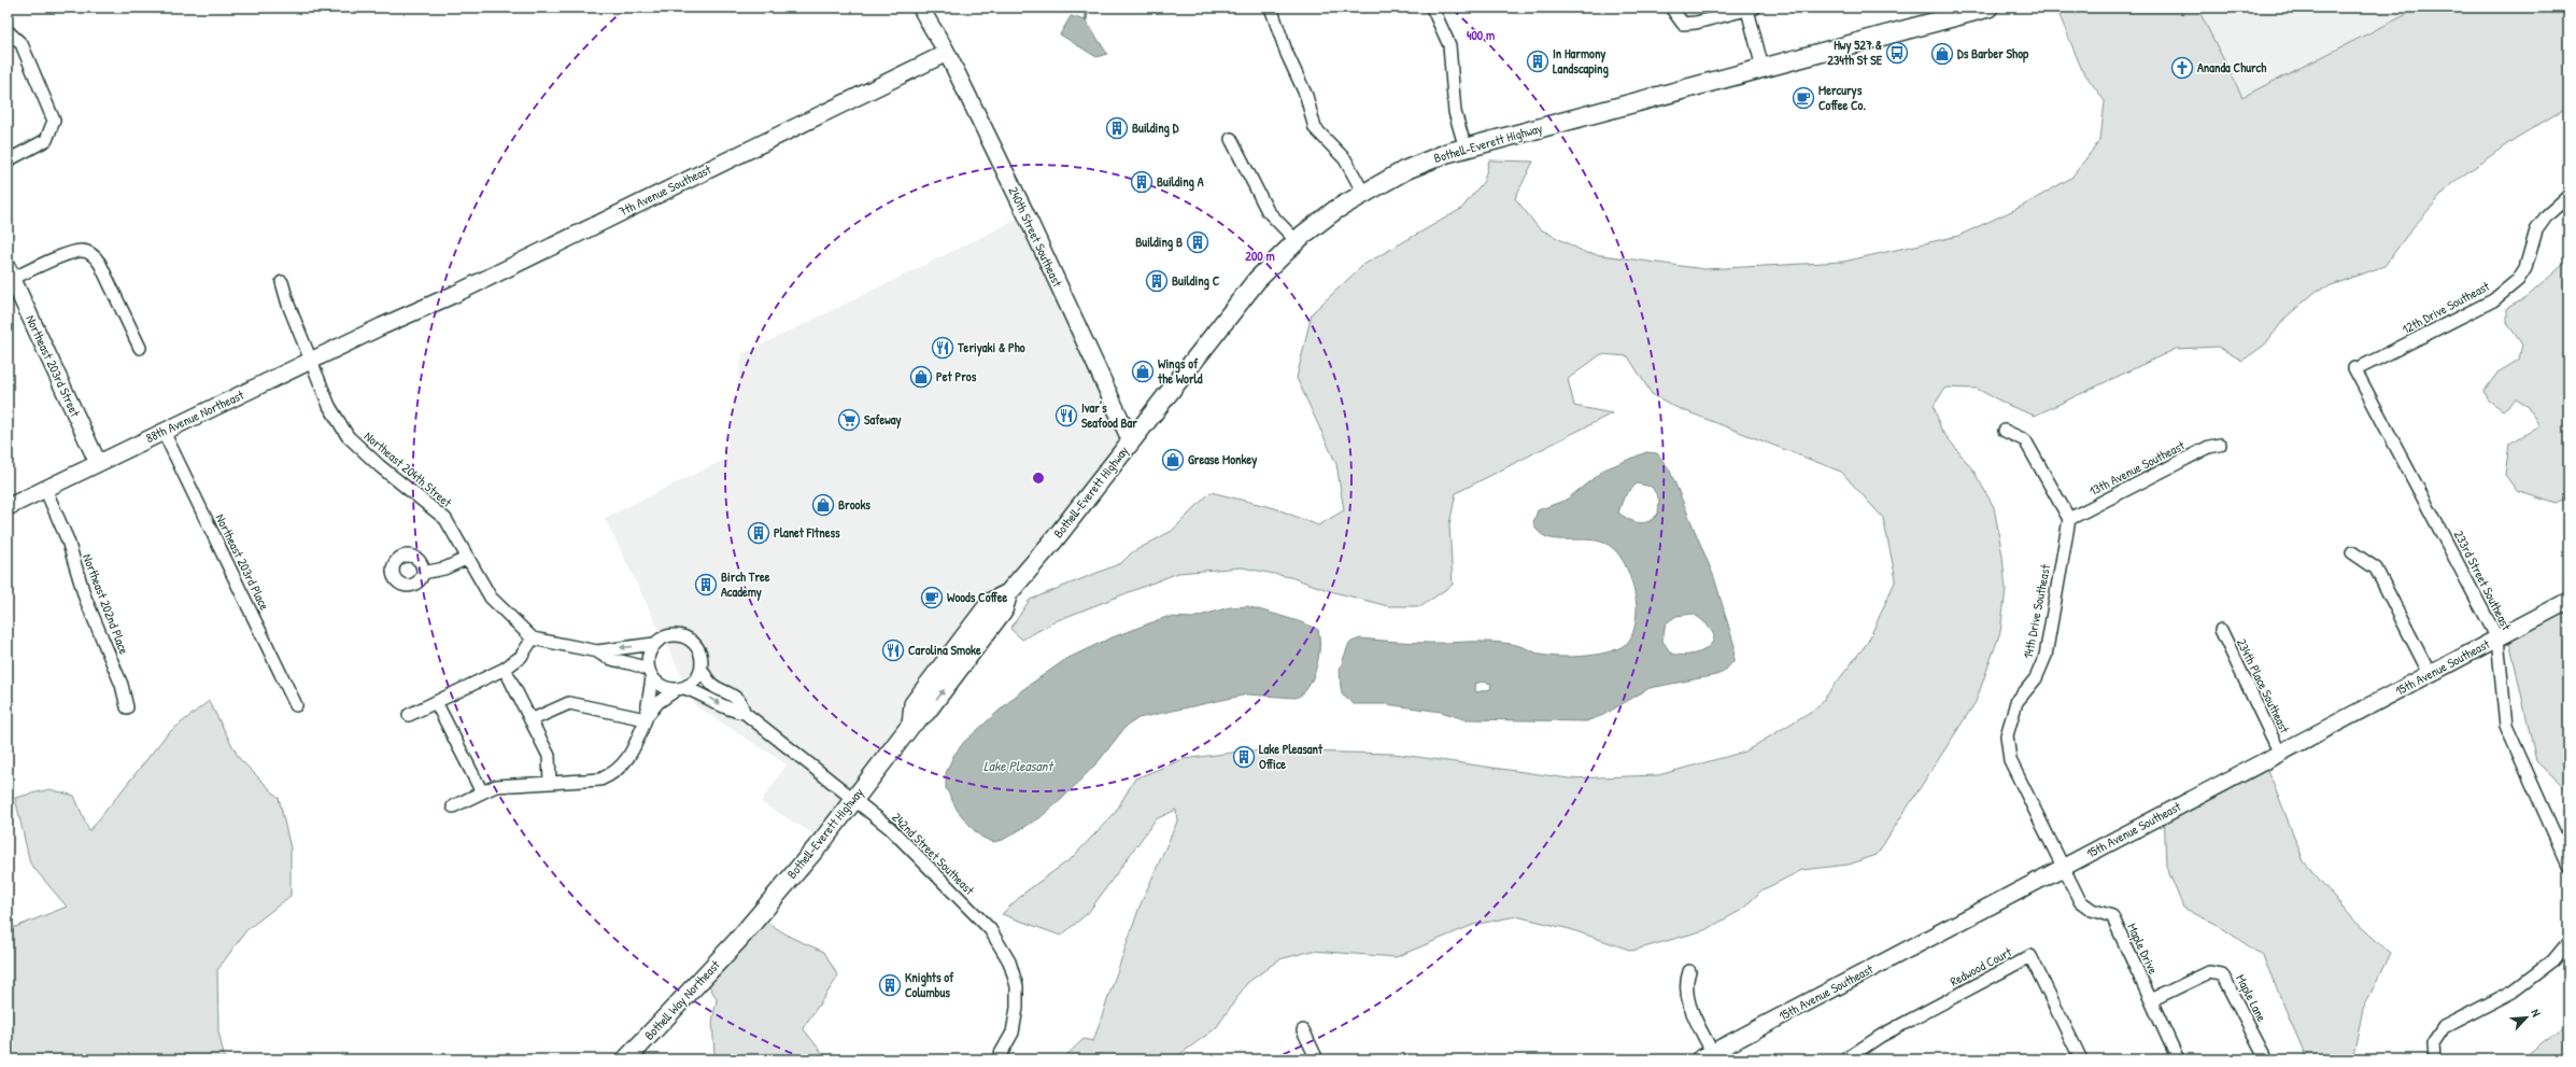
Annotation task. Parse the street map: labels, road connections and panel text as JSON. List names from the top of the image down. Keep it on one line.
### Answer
{"streets":{"main road":["Bothell-Everett Highway","Bothell Way Northeast"],"street":["7th Avenue Southeast","240th Street Southeast","12th Drive Southeast","Northeast 203rd Street","88th Avenue Northeast","13th Avenue Southeast","Northeast 204th Street","Northeast 203rd Place","233rd Street Southeast","Northeast 202nd Place","14th Drive Southeast","15th Avenue Southeast","234th Place Southeast","242nd Street Southeast","Maple Drive","Redwood Court","Maple Lane"]},"crossings":[["Bothell-Everett Highway","240th Street Southeast"],["Bothell-Everett Highway","242nd Street Southeast"],["Bothell-Everett Highway","Bothell Way Northeast"],["7th Avenue Southeast","240th Street Southeast"],["7th Avenue Southeast","88th Avenue Northeast"],["12th Drive Southeast","233rd Street Southeast"],["Northeast 203rd Street","88th Avenue Northeast"],["88th Avenue Northeast","Northeast 204th Street"],["88th Avenue Northeast","Northeast 203rd Place"],["88th Avenue Northeast","Northeast 202nd Place"],["13th Avenue Southeast","14th Drive Southeast"],["233rd Street Southeast","15th Avenue Southeast"],["14th Drive Southeast","Maple Drive"],["15th Avenue Southeast","234th Place Southeast"],["15th Avenue Southeast","Maple Drive"],["Maple Drive","Maple Lane"]],"water":["Lake Pleasant"],"places":{"bus stop":["Hwy 527 & 234th St SE"],"shop":["Ds Barber Shop","Wings of the World","Pet Pros","Grease Monkey","Brooks"],"building":["In Harmony Landscaping","Building D","Building A","Building B","Building C","Planet FItness","Birch Tree Academy","Lake Pleasant Office","Knights of Columbus"],"church":["Ananda Church"],"cafe":["Mercurys Coffee Co.","Woods Coffee"],"restaurant":["Teriyaki & Pho","Ivar's Seafood Bar","Carolina Smoke"],"supermarket":["Safeway"]},"north":"top right","rings":["400 m","200 m"]}
